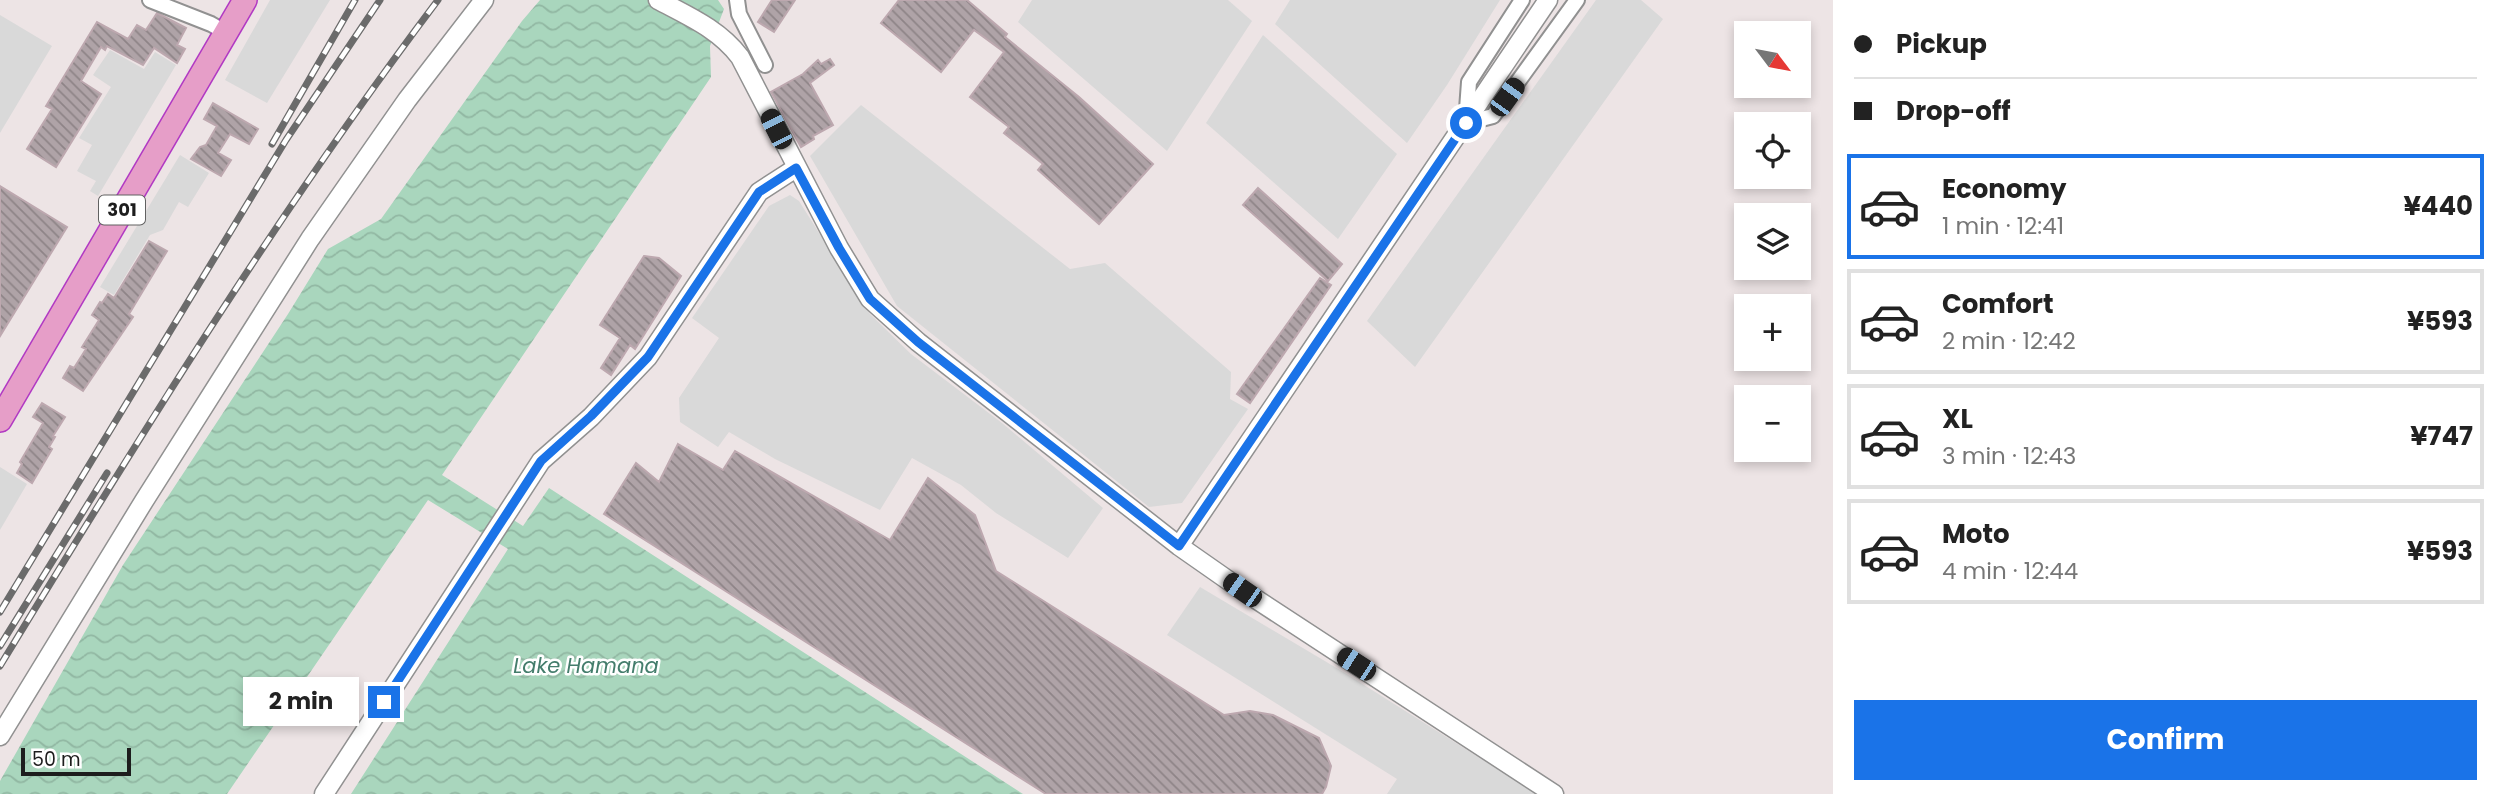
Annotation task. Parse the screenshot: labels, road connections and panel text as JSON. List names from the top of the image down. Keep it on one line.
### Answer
{"streets":{"highway":["301"]},"water":["Lake Hamana"],"scale_bar":"50 m","north":"bottom right","page":{"banner":["Pickup","Drop-off"],"map_buttons":["+","−"],"list":[{"name":"Economy","note":"1 min · 12:41","value":"¥440"},{"name":"Comfort","note":"2 min · 12:42","value":"¥593"},{"name":"XL","note":"3 min · 12:43","value":"¥747"},{"name":"Moto","note":"4 min · 12:44","value":"¥593"}],"bubble":"2 min","buttons":"Confirm","scale":"50 m"}}
